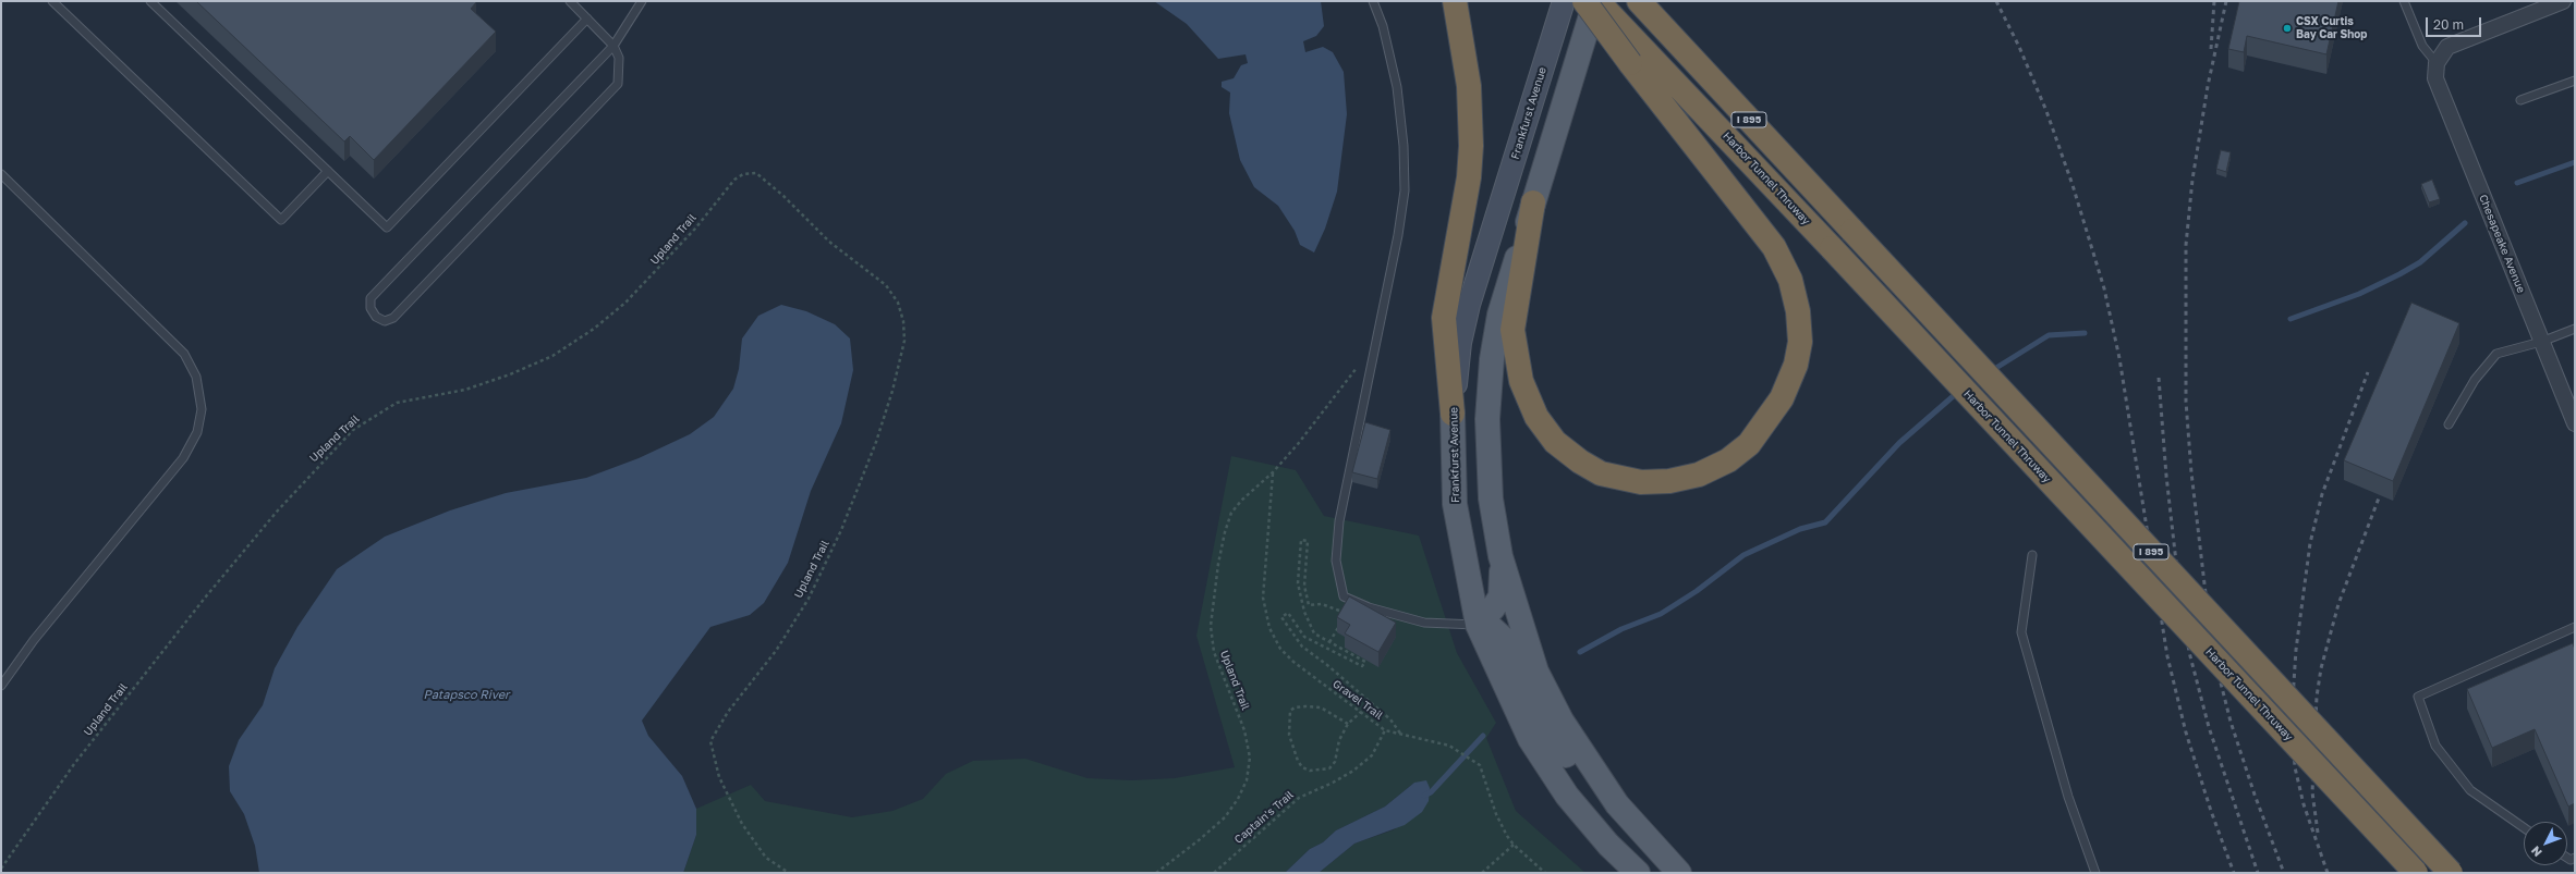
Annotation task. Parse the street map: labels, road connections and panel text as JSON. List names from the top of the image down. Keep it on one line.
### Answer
{"streets":{"highway":["I 895","Harbor Tunnel Thruway"],"main road":["Frankfurst Avenue"],"street":["Chesapeake Avenue"],"path":["Upland Trail","Gravel Trail","Captain's Trail"]},"crossings":[["Upland Trail","Gravel Trail"],["Gravel Trail","Captain's Trail"]],"water":["Patapsco River"],"places":["CSX Curtis Bay Car Shop"],"scale_bar":"20 m","north":"bottom left"}
